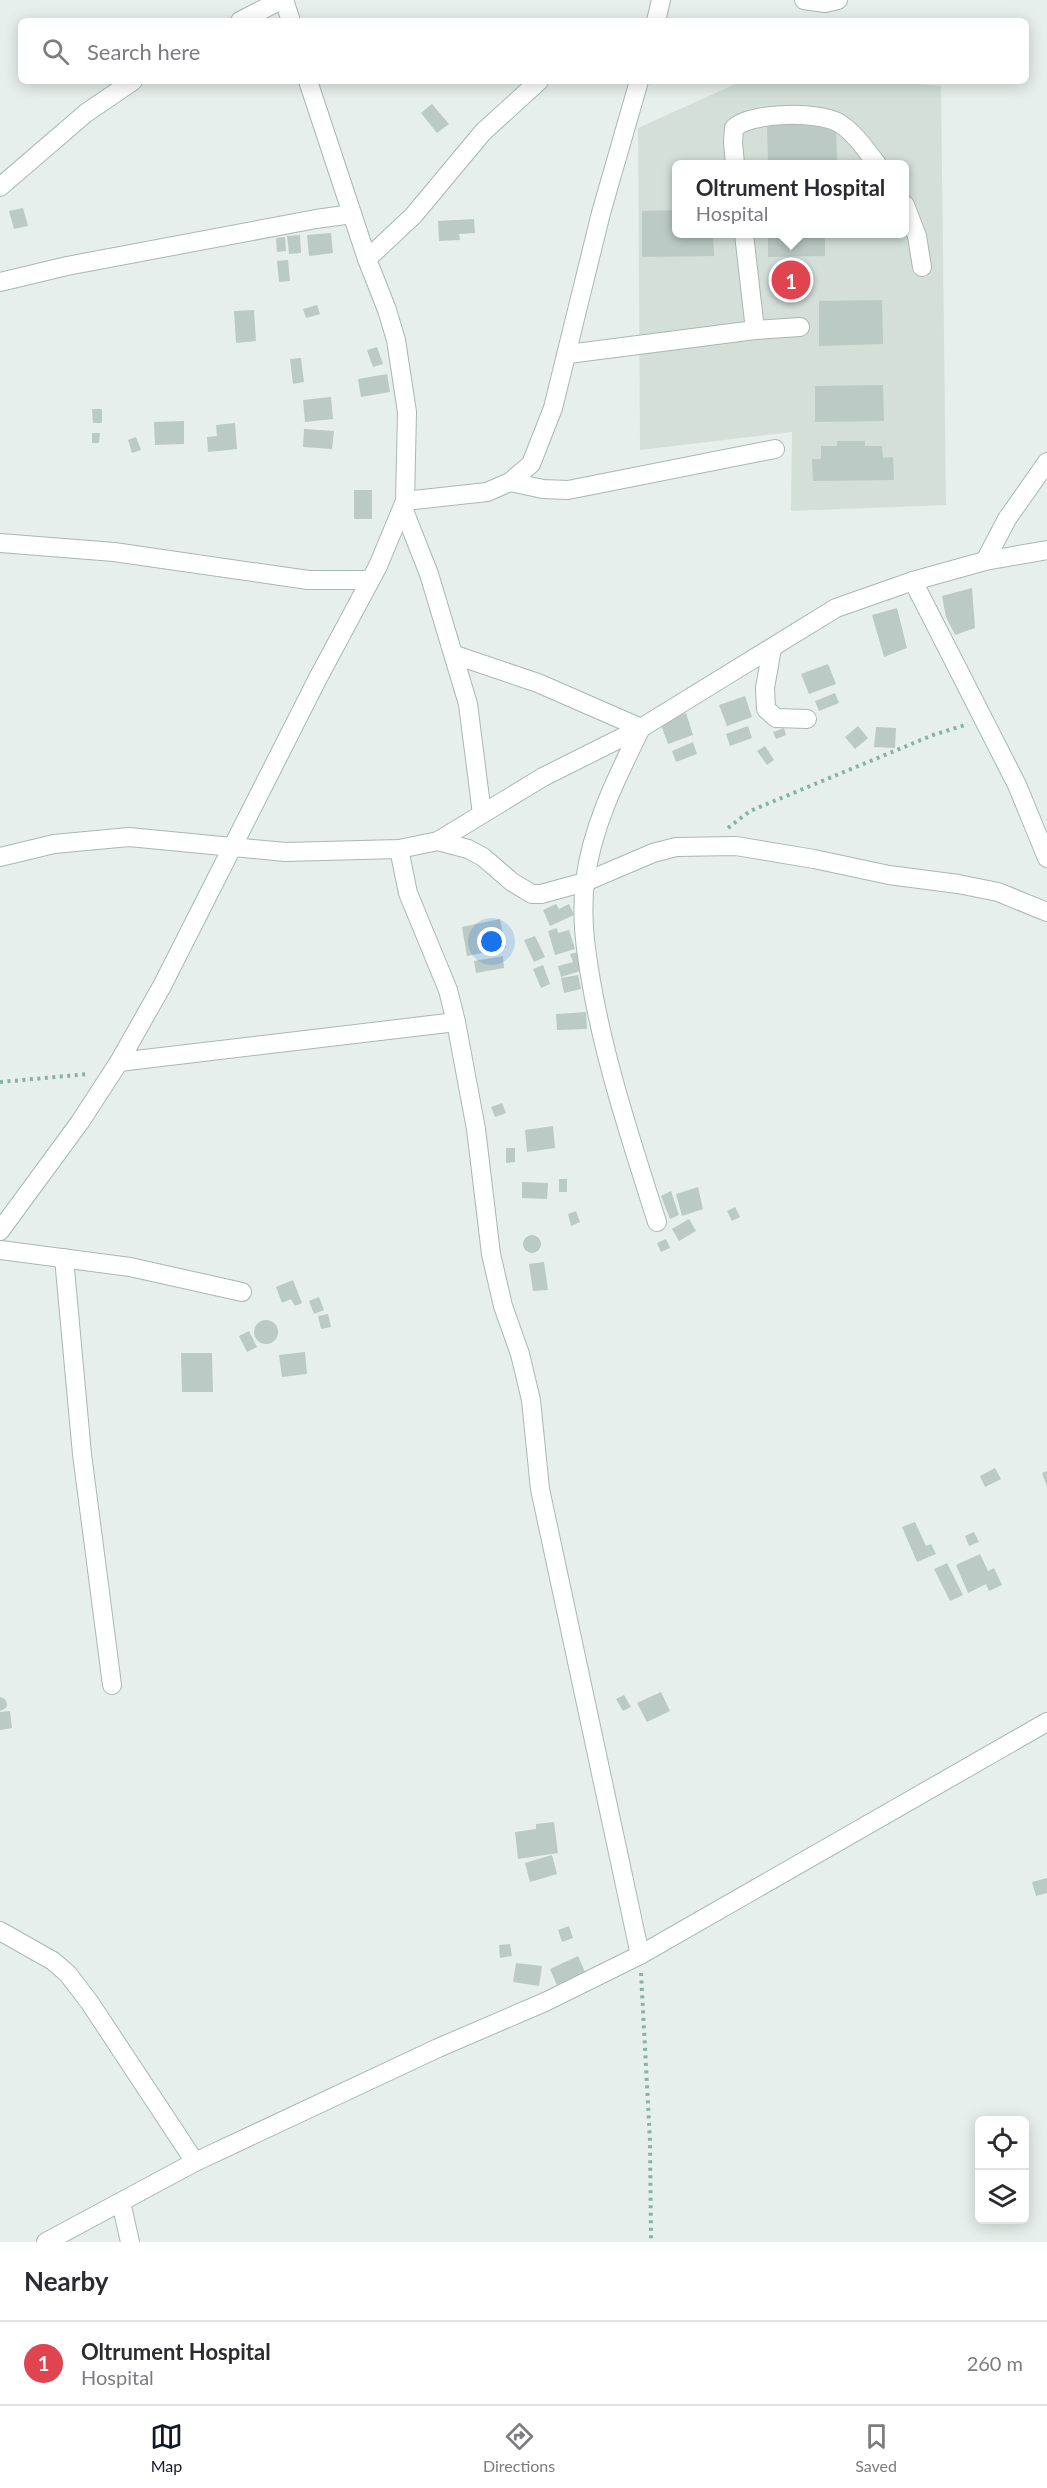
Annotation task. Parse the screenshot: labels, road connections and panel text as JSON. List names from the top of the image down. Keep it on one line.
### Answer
{"page":{"search":"Search here","popup":["Oltrument Hospital","Hospital"],"pins":"1","heading":"Nearby","list":[{"mark":"1","name":"Oltrument Hospital","note":"Hospital","value":"260 m"}],"nav":["Map","Directions","Saved"]}}
